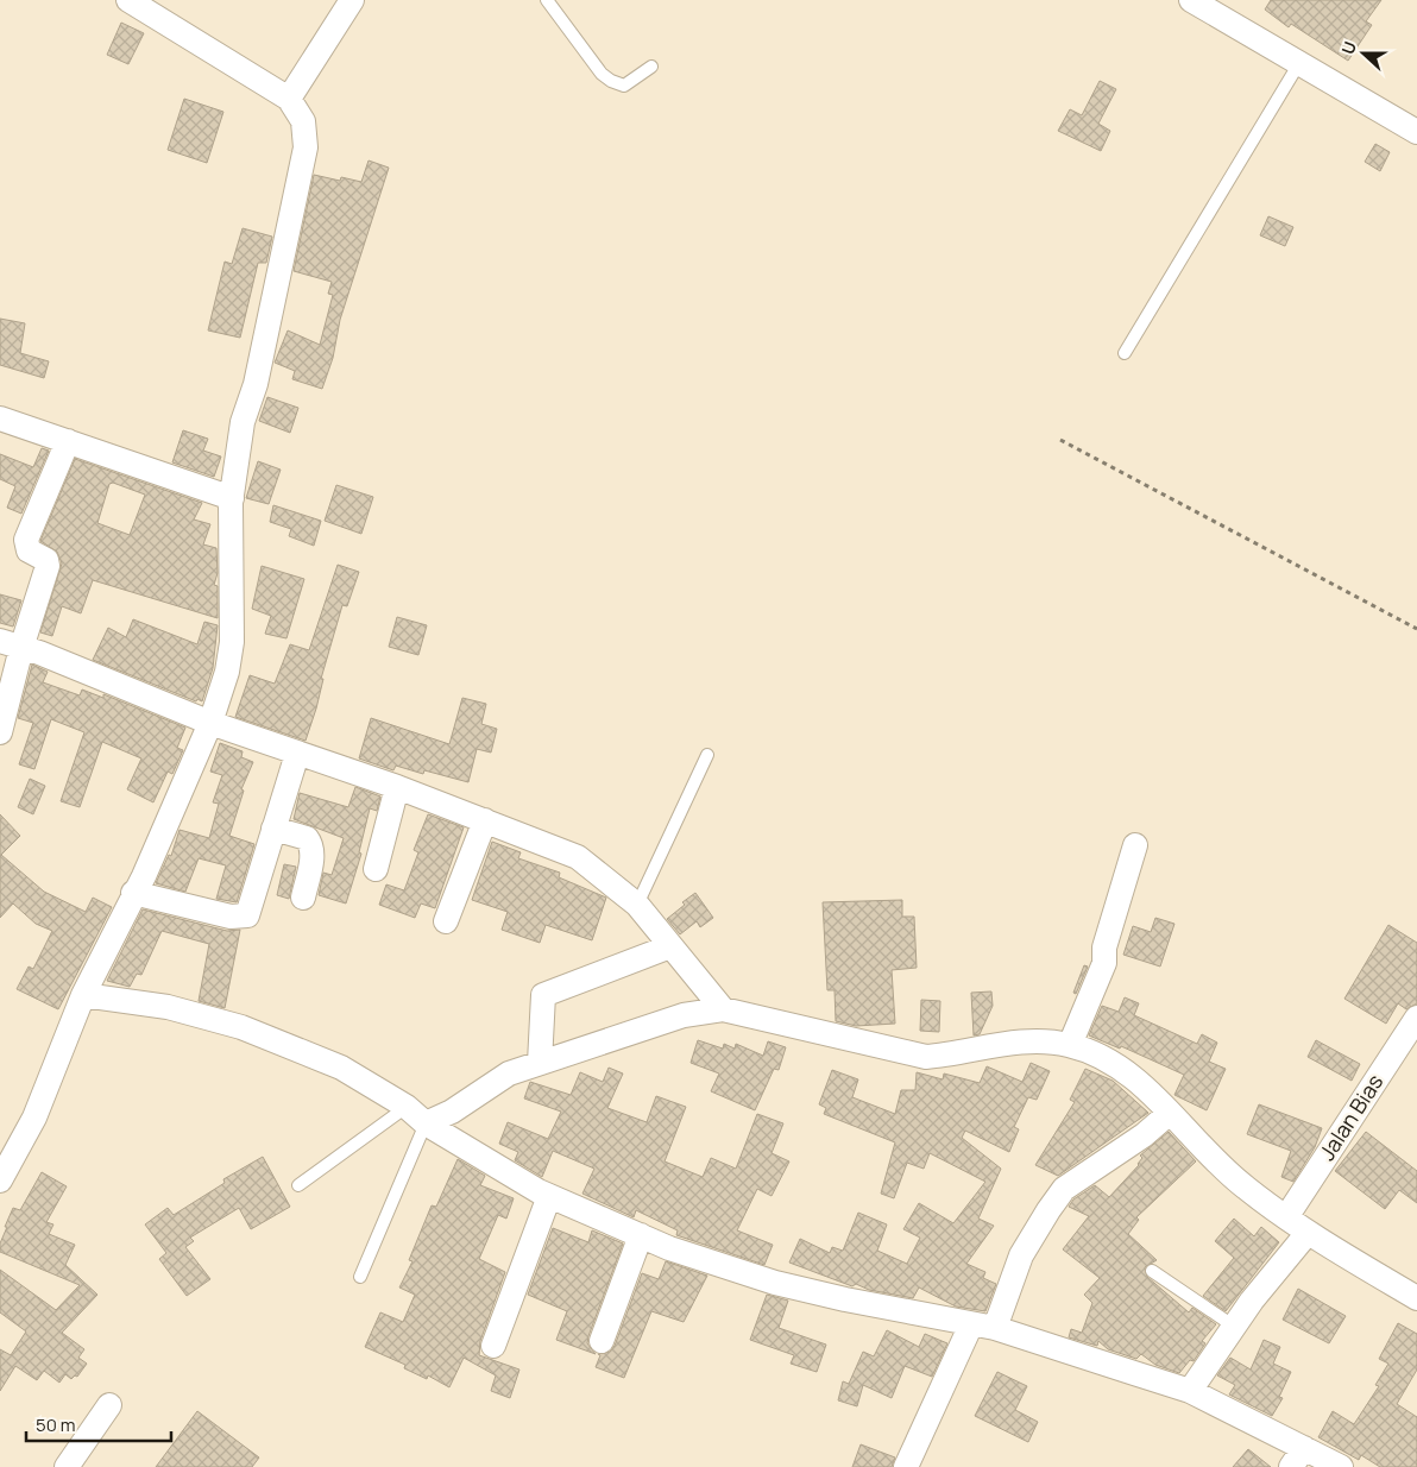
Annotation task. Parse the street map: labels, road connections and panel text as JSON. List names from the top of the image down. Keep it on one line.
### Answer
{"streets":{"street":["Jalan Bias"]},"scale_bar":"50 m","north":"left"}
